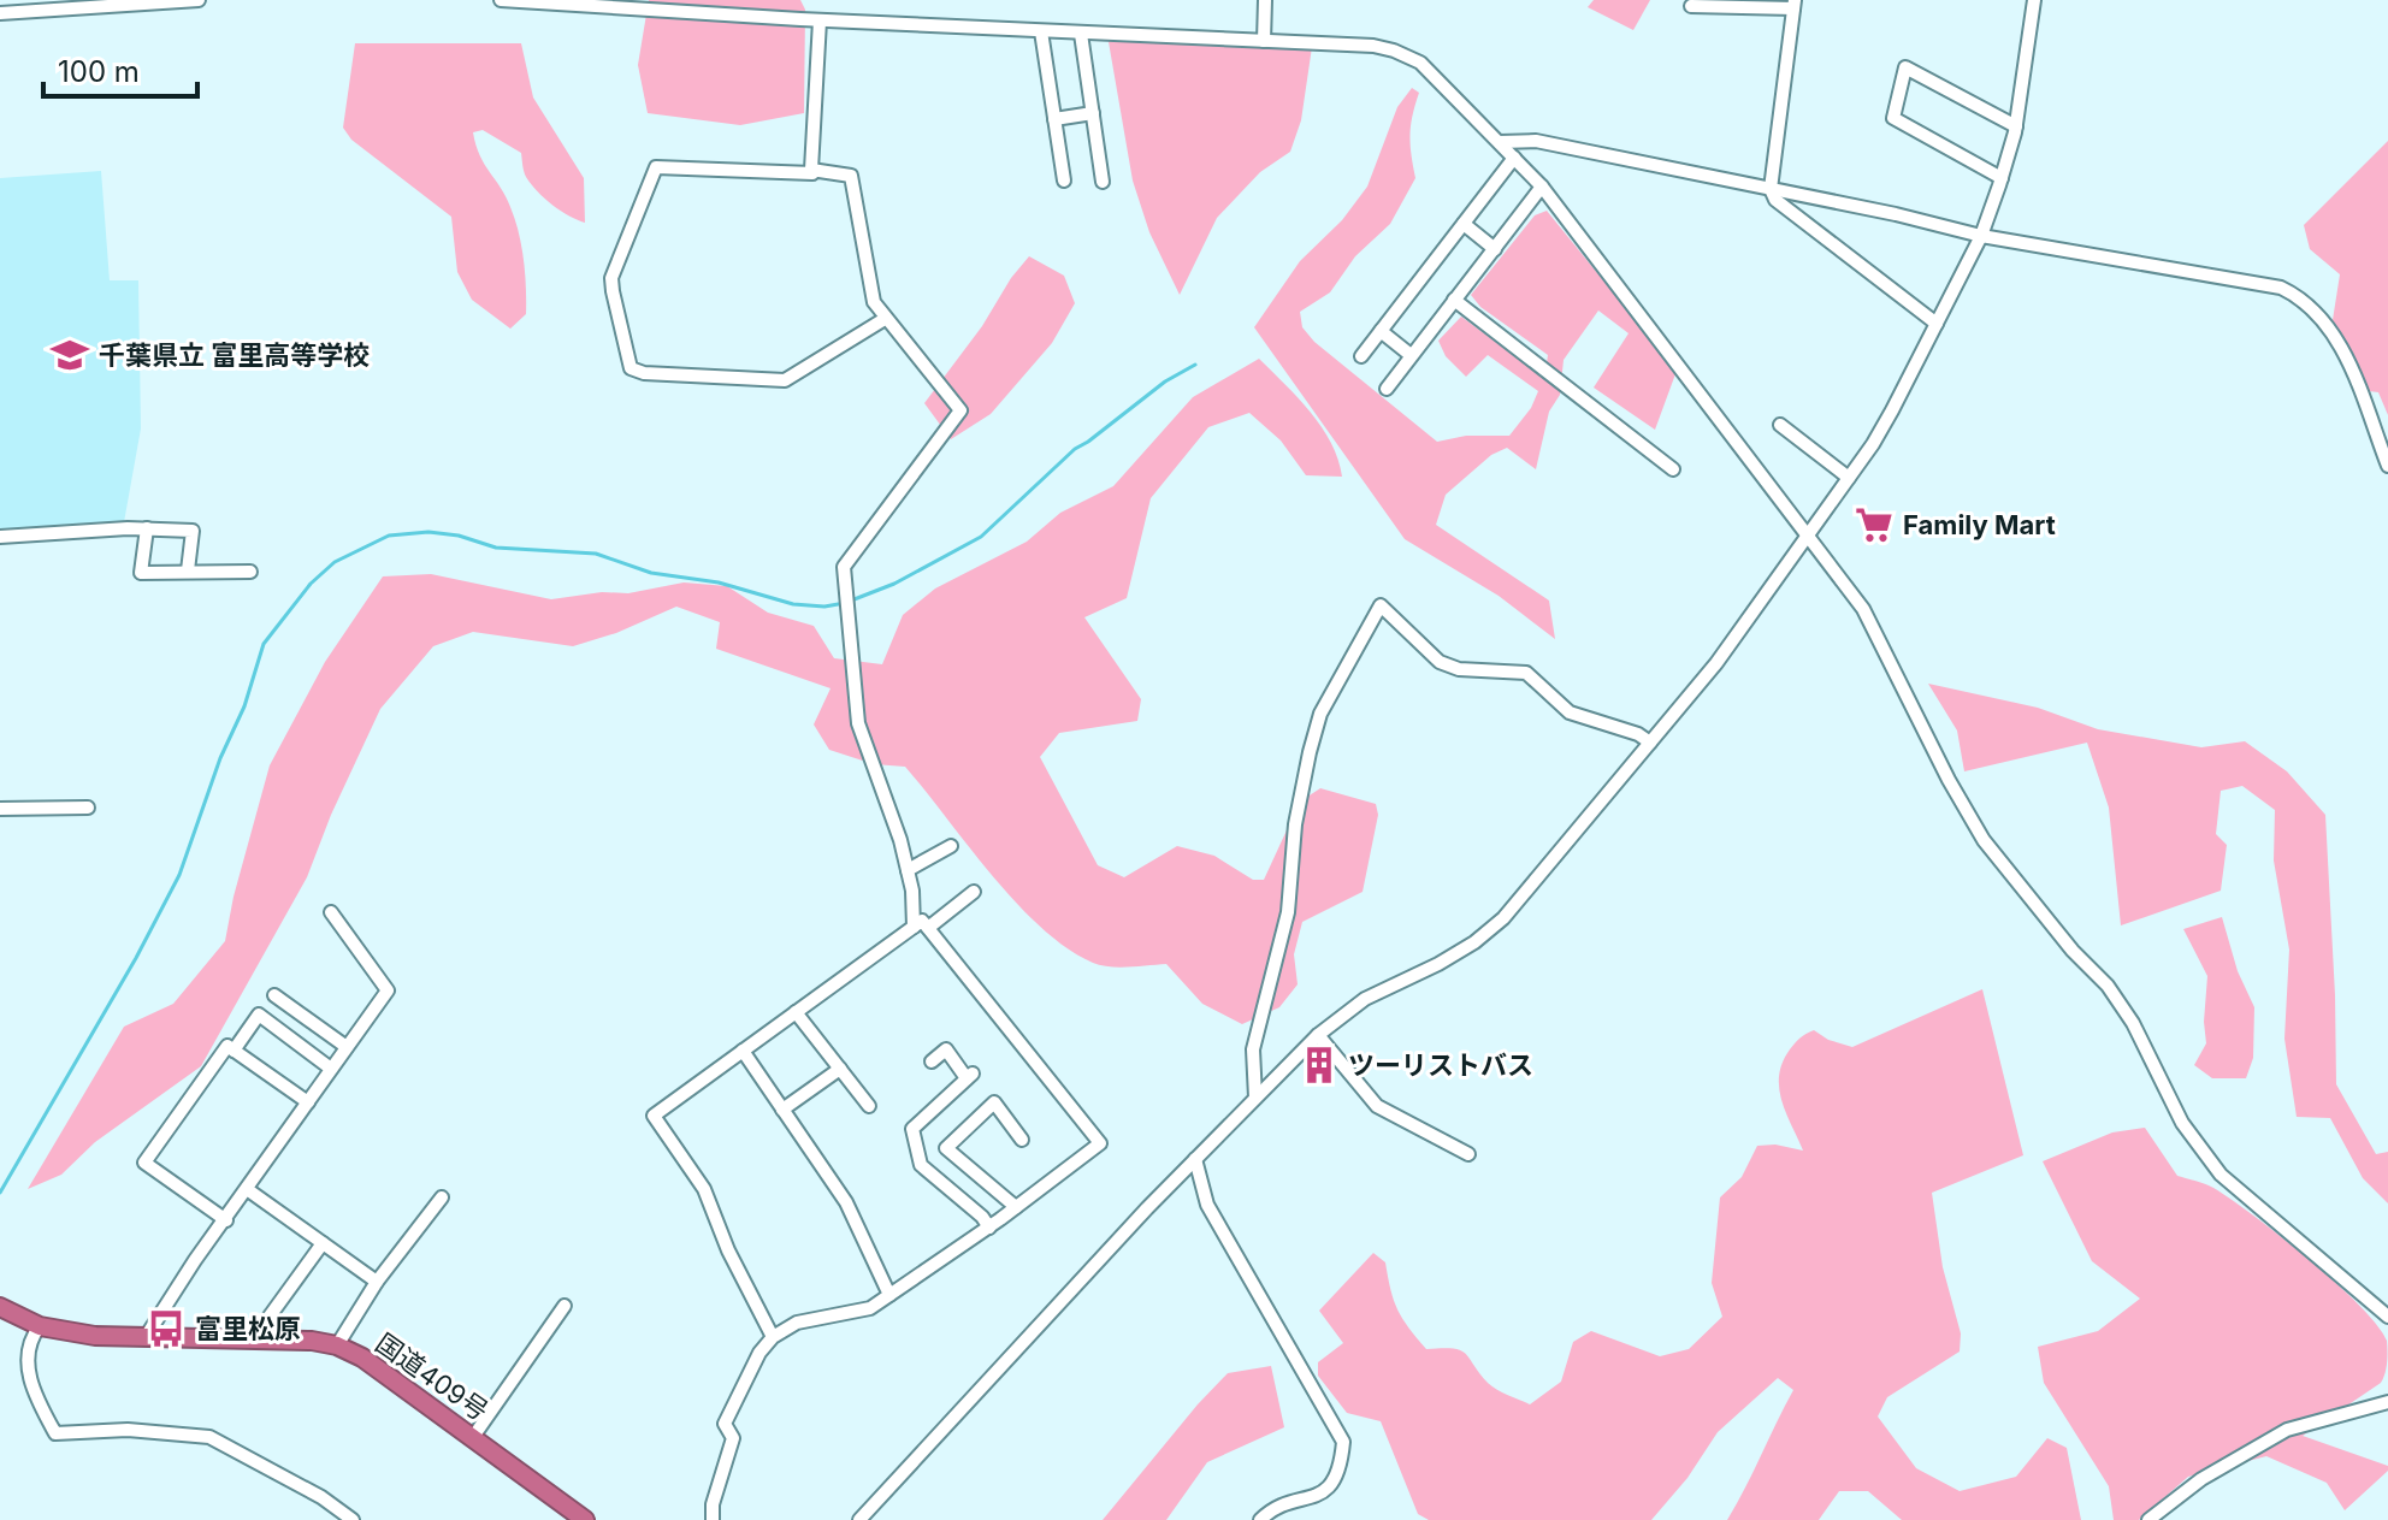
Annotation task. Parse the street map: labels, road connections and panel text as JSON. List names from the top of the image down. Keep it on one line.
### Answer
{"streets":{"highway":["国道409号"]},"places":{"school or university":["千葉県立 富里高等学校"],"supermarket":["Family Mart"],"building":["ツーリストバス"],"bus stop":["富里松原"]},"scale_bar":"100 m"}
